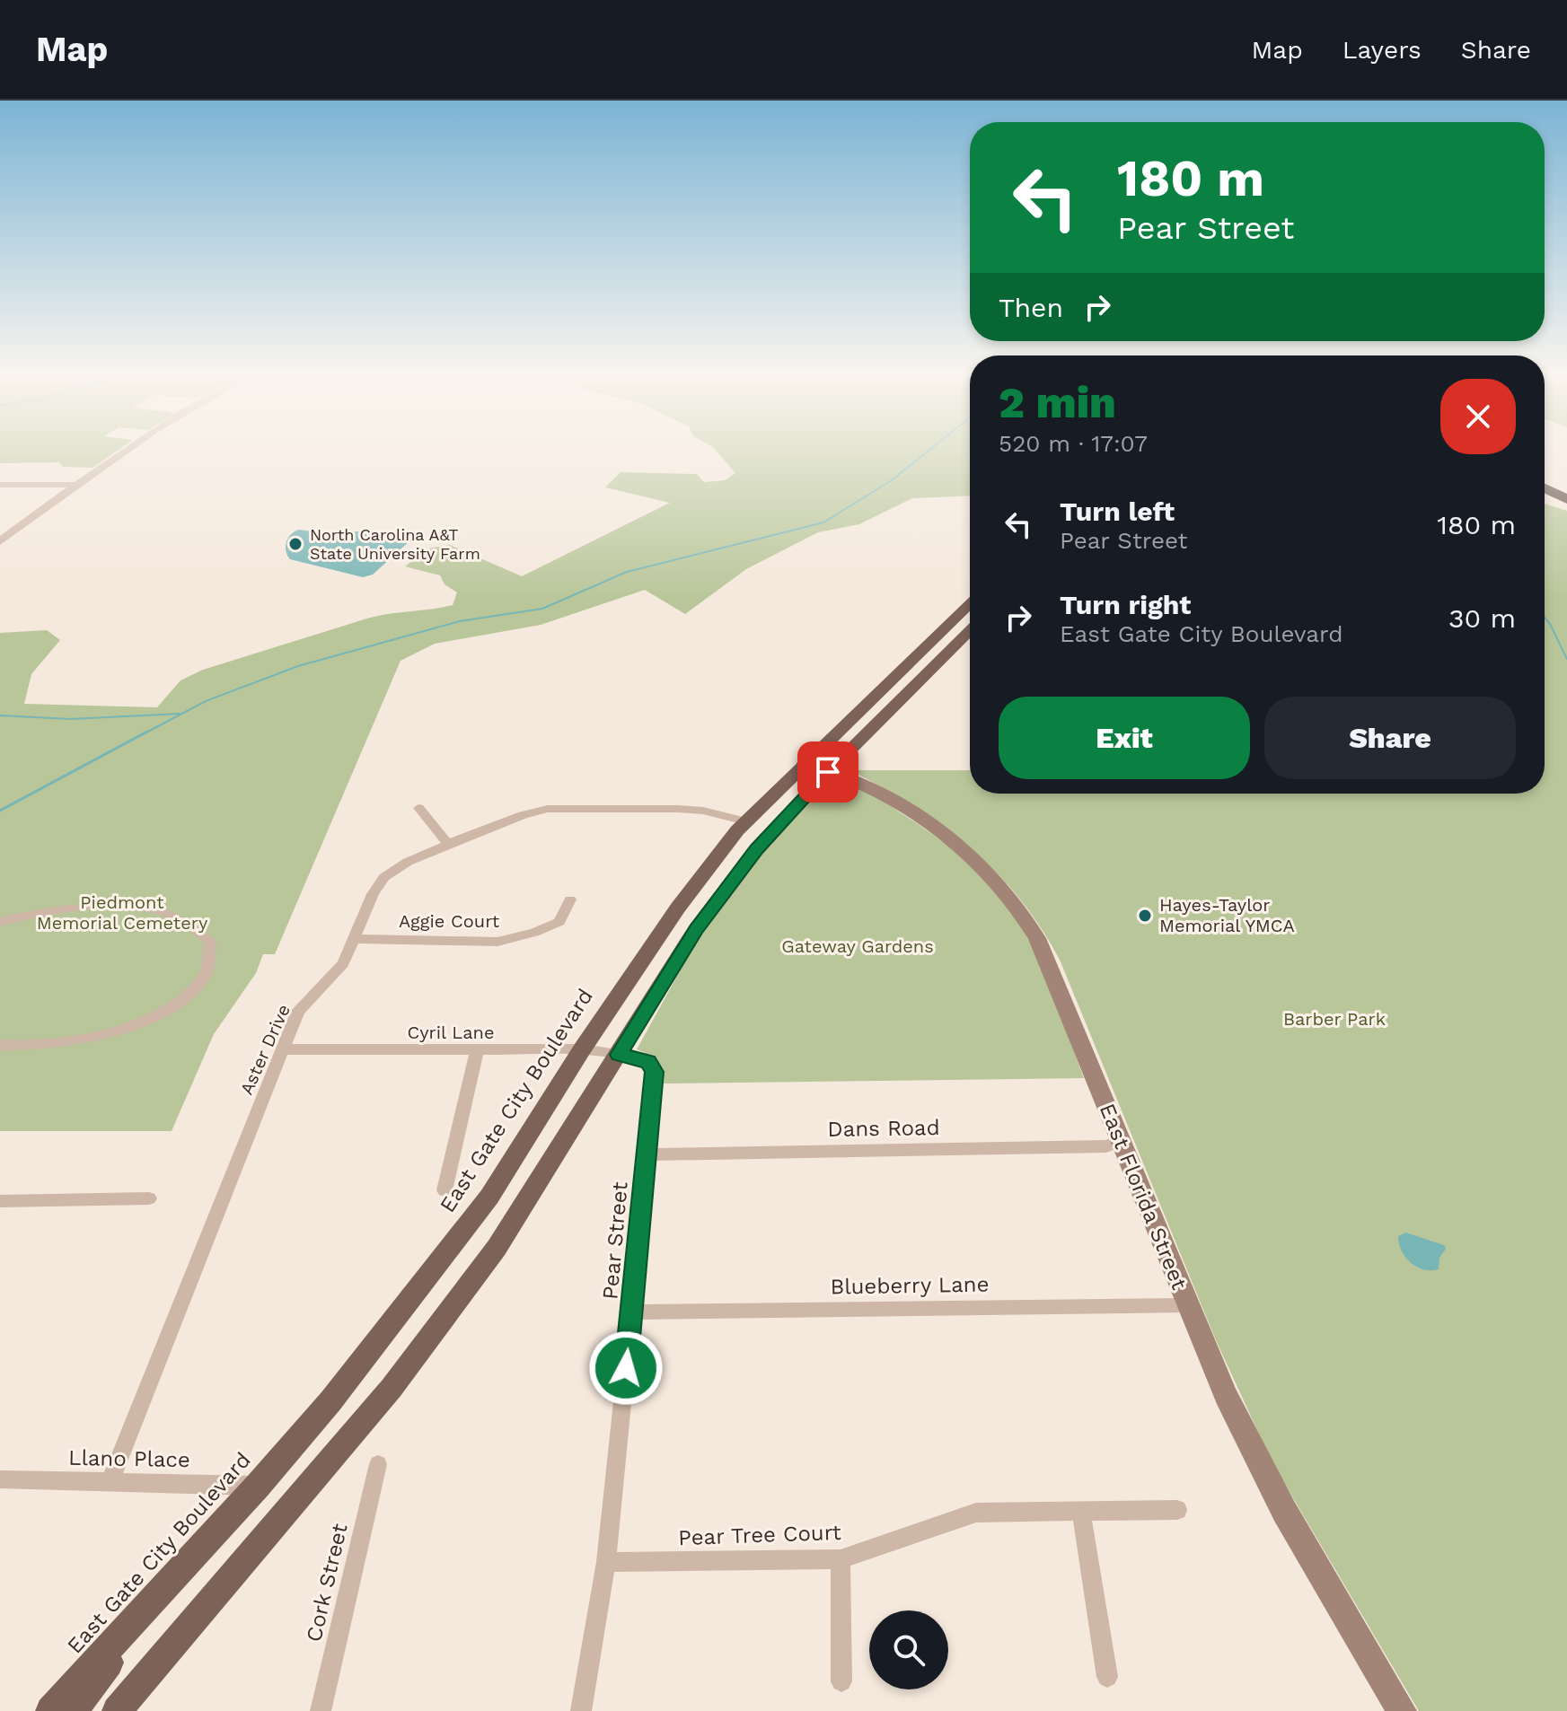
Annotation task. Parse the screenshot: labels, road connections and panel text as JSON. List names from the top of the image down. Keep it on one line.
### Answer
{"streets":{"main road":["East Gate City Boulevard","East Florida Street"],"street":["Aggie Court","Cyril Lane","Aster Drive","Dans Road","Pear Street","Blueberry Lane","Llano Place","Pear Tree Court","Cork Street"]},"crossings":[["Aggie Court","Aster Drive"],["Cyril Lane","Aster Drive"],["Cyril Lane","East Gate City Boulevard"],["Cyril Lane","Pear Street"],["Aster Drive","East Gate City Boulevard"],["Aster Drive","Llano Place"],["East Gate City Boulevard","East Florida Street"],["East Gate City Boulevard","Llano Place"],["Dans Road","East Florida Street"],["Dans Road","Pear Street"],["East Florida Street","Blueberry Lane"],["Pear Street","Blueberry Lane"],["Pear Street","Pear Tree Court"]],"parks":["Piedmont Memorial Cemetery","Gateway Gardens","Barber Park"],"places":["North Carolina A&T State University Farm","Hayes-Taylor Memorial YMCA"],"page":{"header":"Map","nav":["Map","Layers","Share"],"turn":["180 m","Pear Street"],"then":"Then","heading":["2 min","520 m · 17:07"],"list":[{"name":"Turn left","note":"Pear Street","value":"180 m"},{"name":"Turn right","note":"East Gate City Boulevard","value":"30 m"}],"buttons":["Exit","Share"]}}
